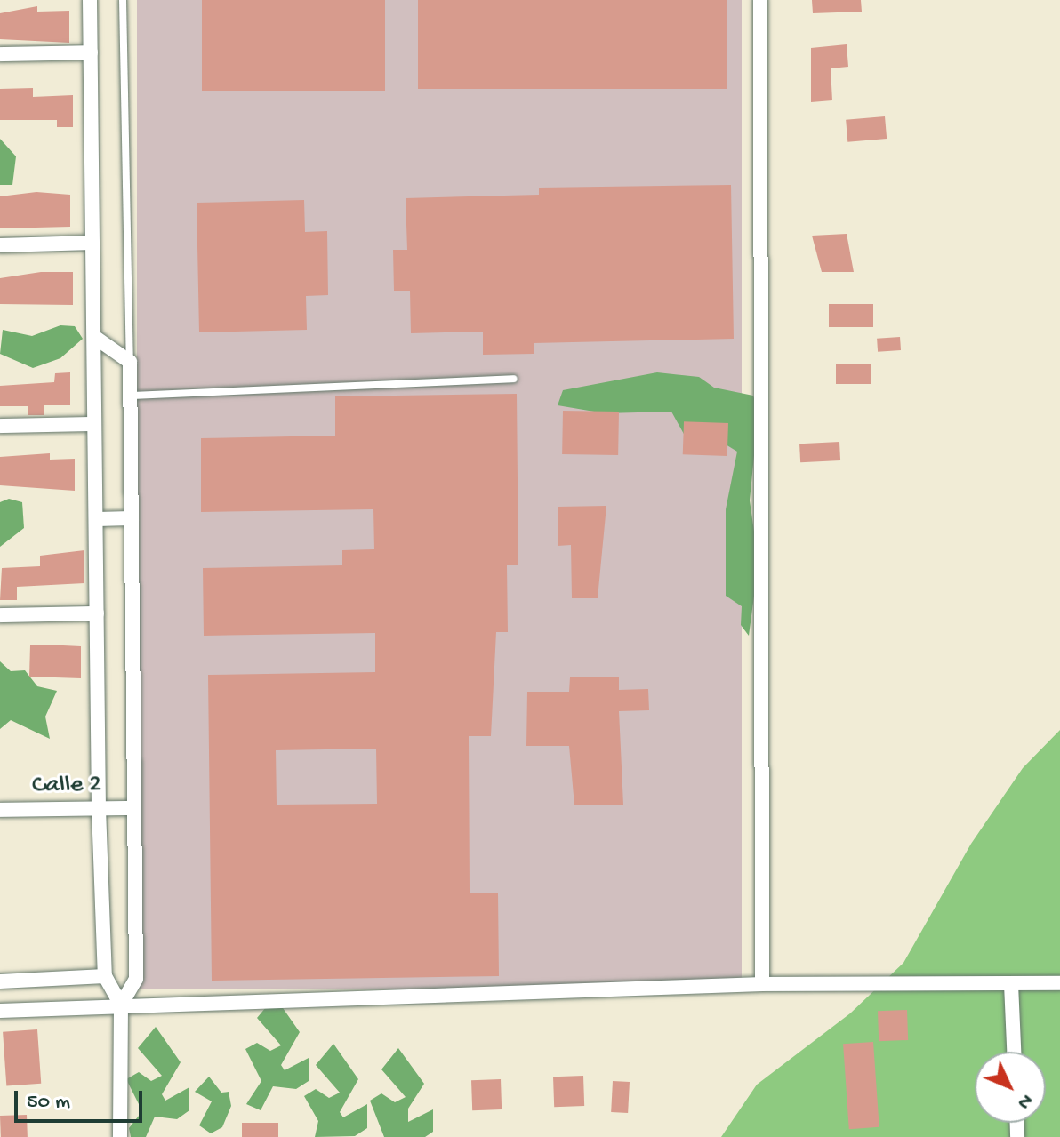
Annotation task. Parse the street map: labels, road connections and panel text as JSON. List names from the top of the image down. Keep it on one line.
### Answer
{"streets":{"street":["Calle 2"]},"scale_bar":"50 m","north":"bottom right"}
